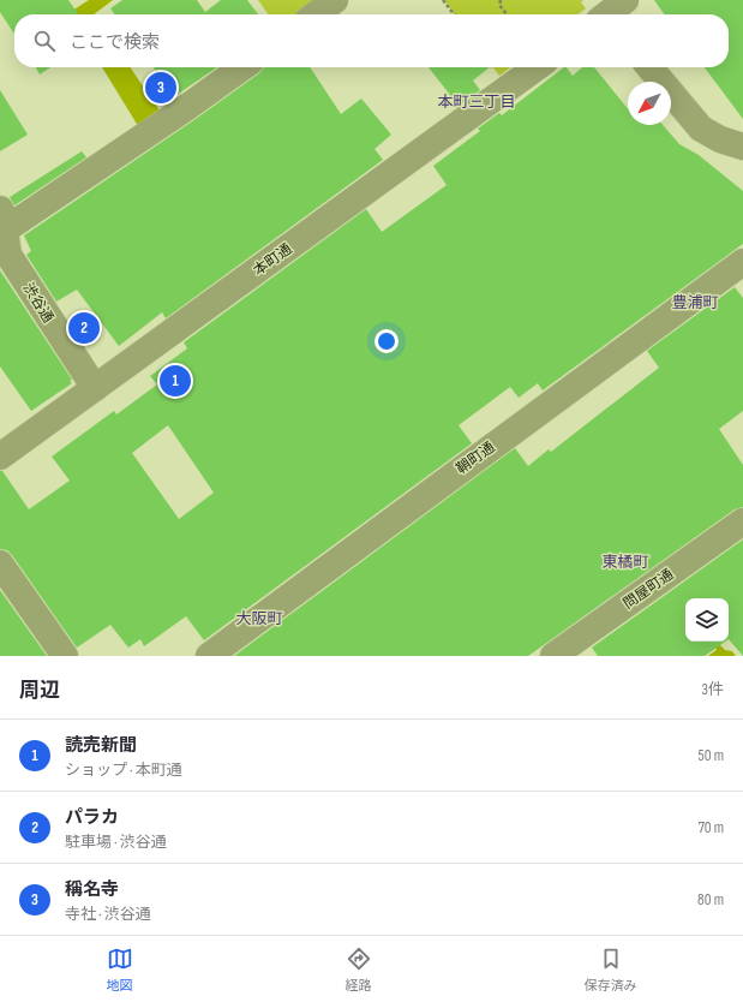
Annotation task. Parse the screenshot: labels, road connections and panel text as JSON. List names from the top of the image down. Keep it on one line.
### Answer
{"streets":{"street":["本町通","渋谷通","鞘町通","問屋町通"]},"crossings":[["本町通","渋谷通"]],"districts":["本町三丁目","豊浦町","東橘町","大阪町"],"north":"bottom left","page":{"search":"ここで検索","pins":["3","2","1"],"heading":["周辺","3件"],"list":[{"mark":"1","name":"読売新聞","note":"ショップ · 本町通","value":"50 m"},{"mark":"2","name":"パラカ","note":"駐車場 · 渋谷通","value":"70 m"},{"mark":"3","name":"稱名寺","note":"寺社 · 渋谷通","value":"80 m"}],"nav":["地図","経路","保存済み"]}}
